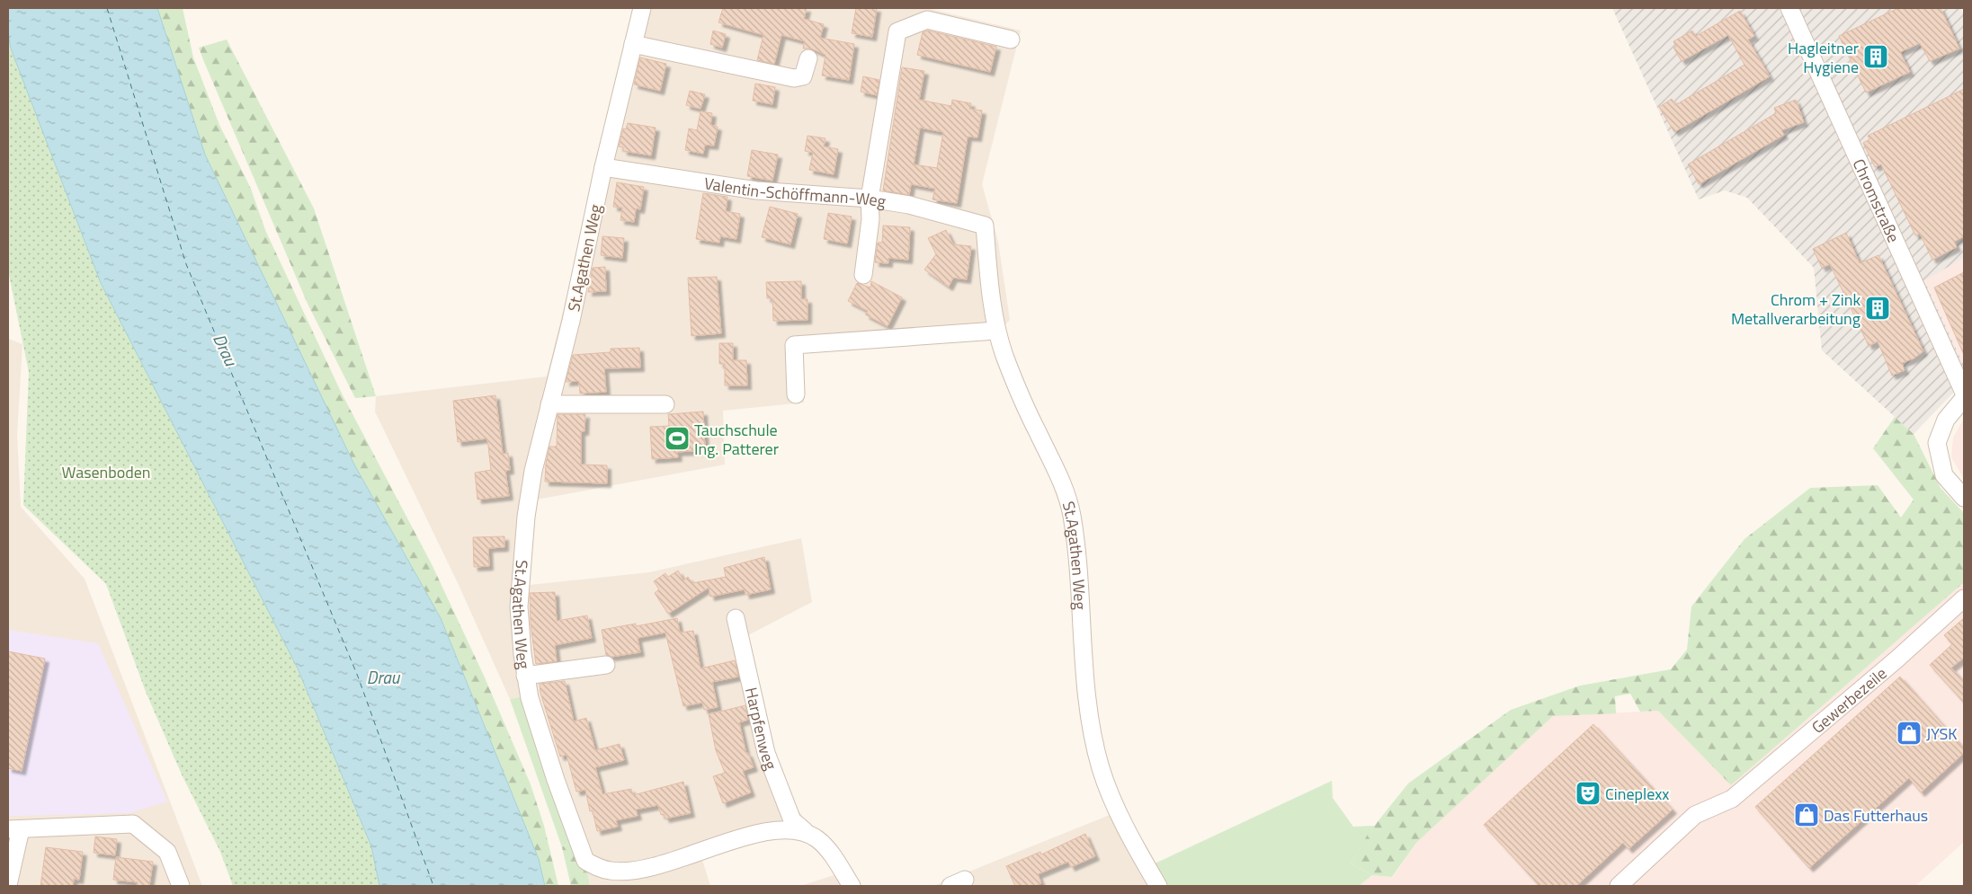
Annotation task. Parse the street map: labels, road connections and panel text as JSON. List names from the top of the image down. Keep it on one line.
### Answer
{"streets":{"street":["Valentin-Schöffmann-Weg","Chromstraße","St.Agathen Weg","Gewerbezeile","Harpfenweg"]},"crossings":[["Valentin-Schöffmann-Weg","St.Agathen Weg"],["St.Agathen Weg","Harpfenweg"]],"water":["Drau"],"parks":["Wasenboden"],"places":{"building":["Hagleitner Hygiene","Chrom + Zink Metallverarbeitung"],"sports":["Tauchschule Ing. Patterer"],"shop":["JYSK","Das Futterhaus"],"theatre":["Cineplexx"]}}
